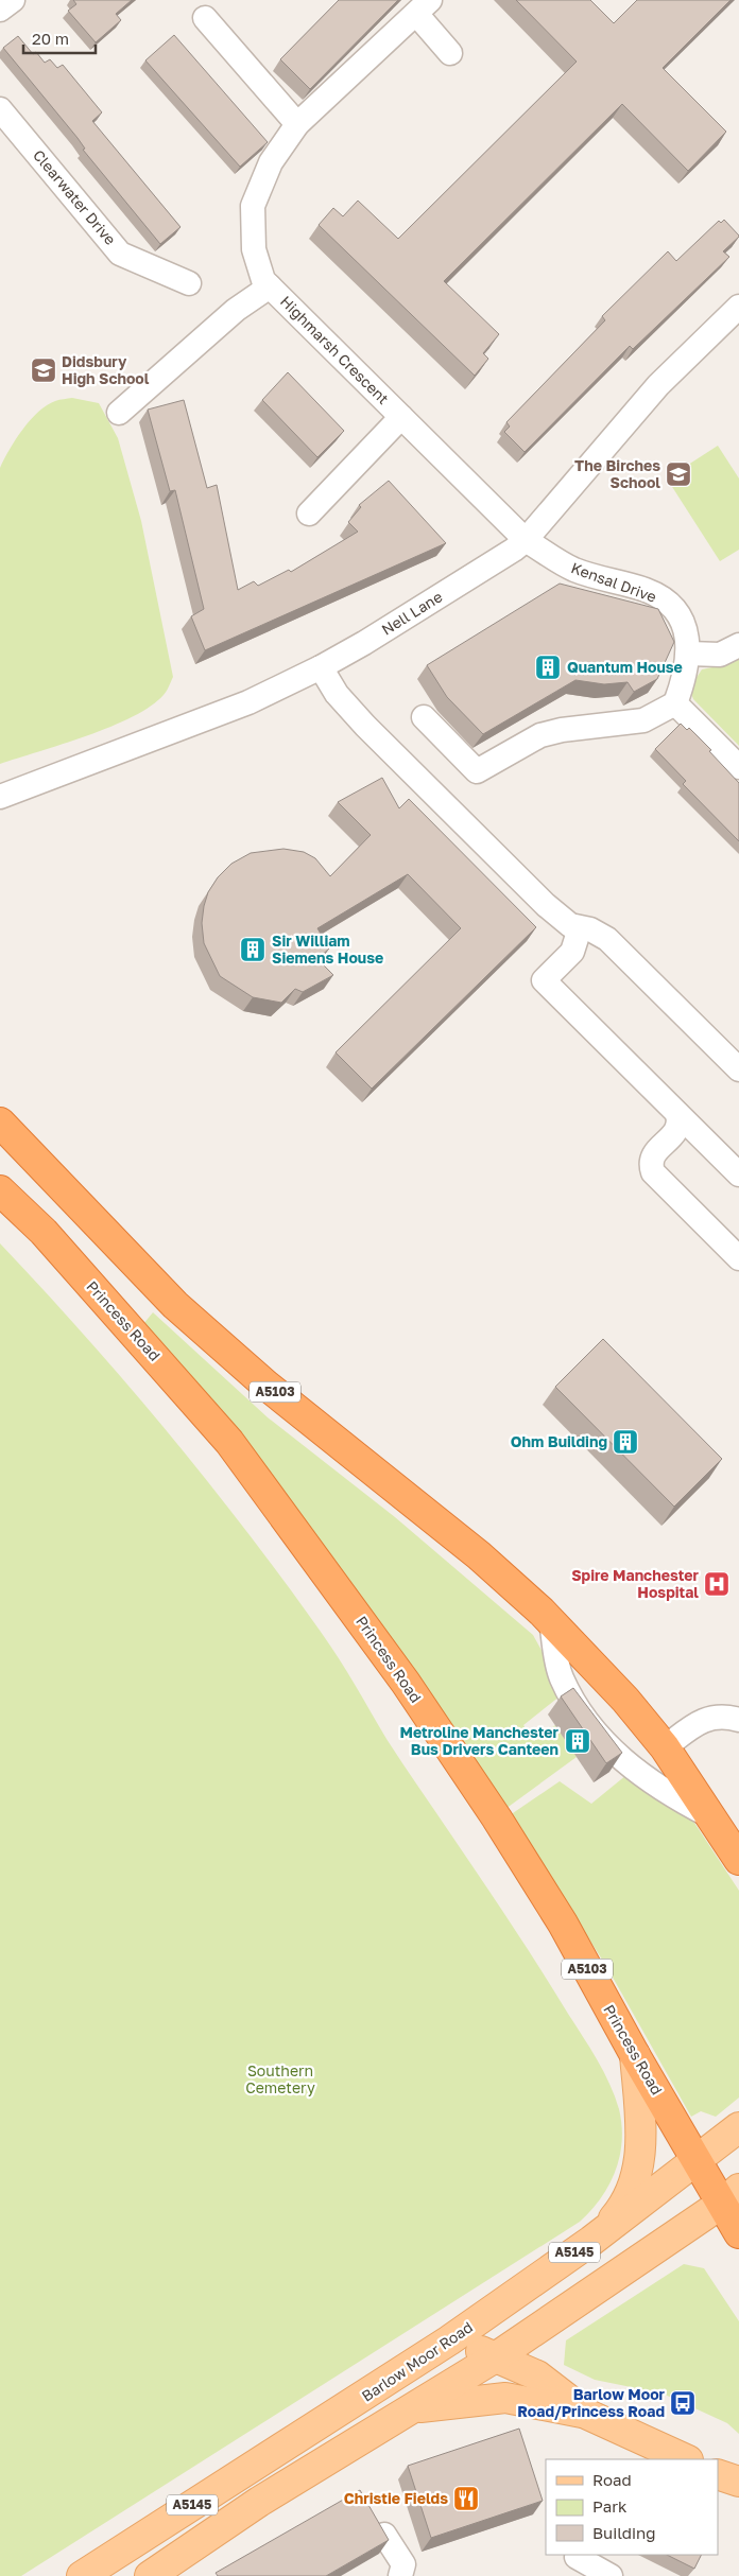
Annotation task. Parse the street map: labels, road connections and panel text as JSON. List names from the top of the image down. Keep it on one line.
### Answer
{"streets":{"highway":["Princess Road","A5103"],"main road":["A5145","Barlow Moor Road"],"street":["Clearwater Drive","Highmarsh Crescent","Kensal Drive","Nell Lane"]},"crossings":[["Highmarsh Crescent","Kensal Drive"],["Highmarsh Crescent","Nell Lane"],["Kensal Drive","Nell Lane"],["Princess Road","A5145"],["Princess Road","Barlow Moor Road"],["A5145","Barlow Moor Road"]],"parks":["Southern Cemetery"],"places":{"school or university":["Didsbury High School","The Birches School"],"building":["Quantum House","Sir William Siemens House","Ohm Building","Metroline Manchester Bus Drivers Canteen"],"hospital":["Spire Manchester Hospital"],"bus stop":["Barlow Moor Road/Princess Road"],"restaurant":["Christie Fields"]},"legend":["Road","Park","Building"],"scale_bar":"20 m"}
